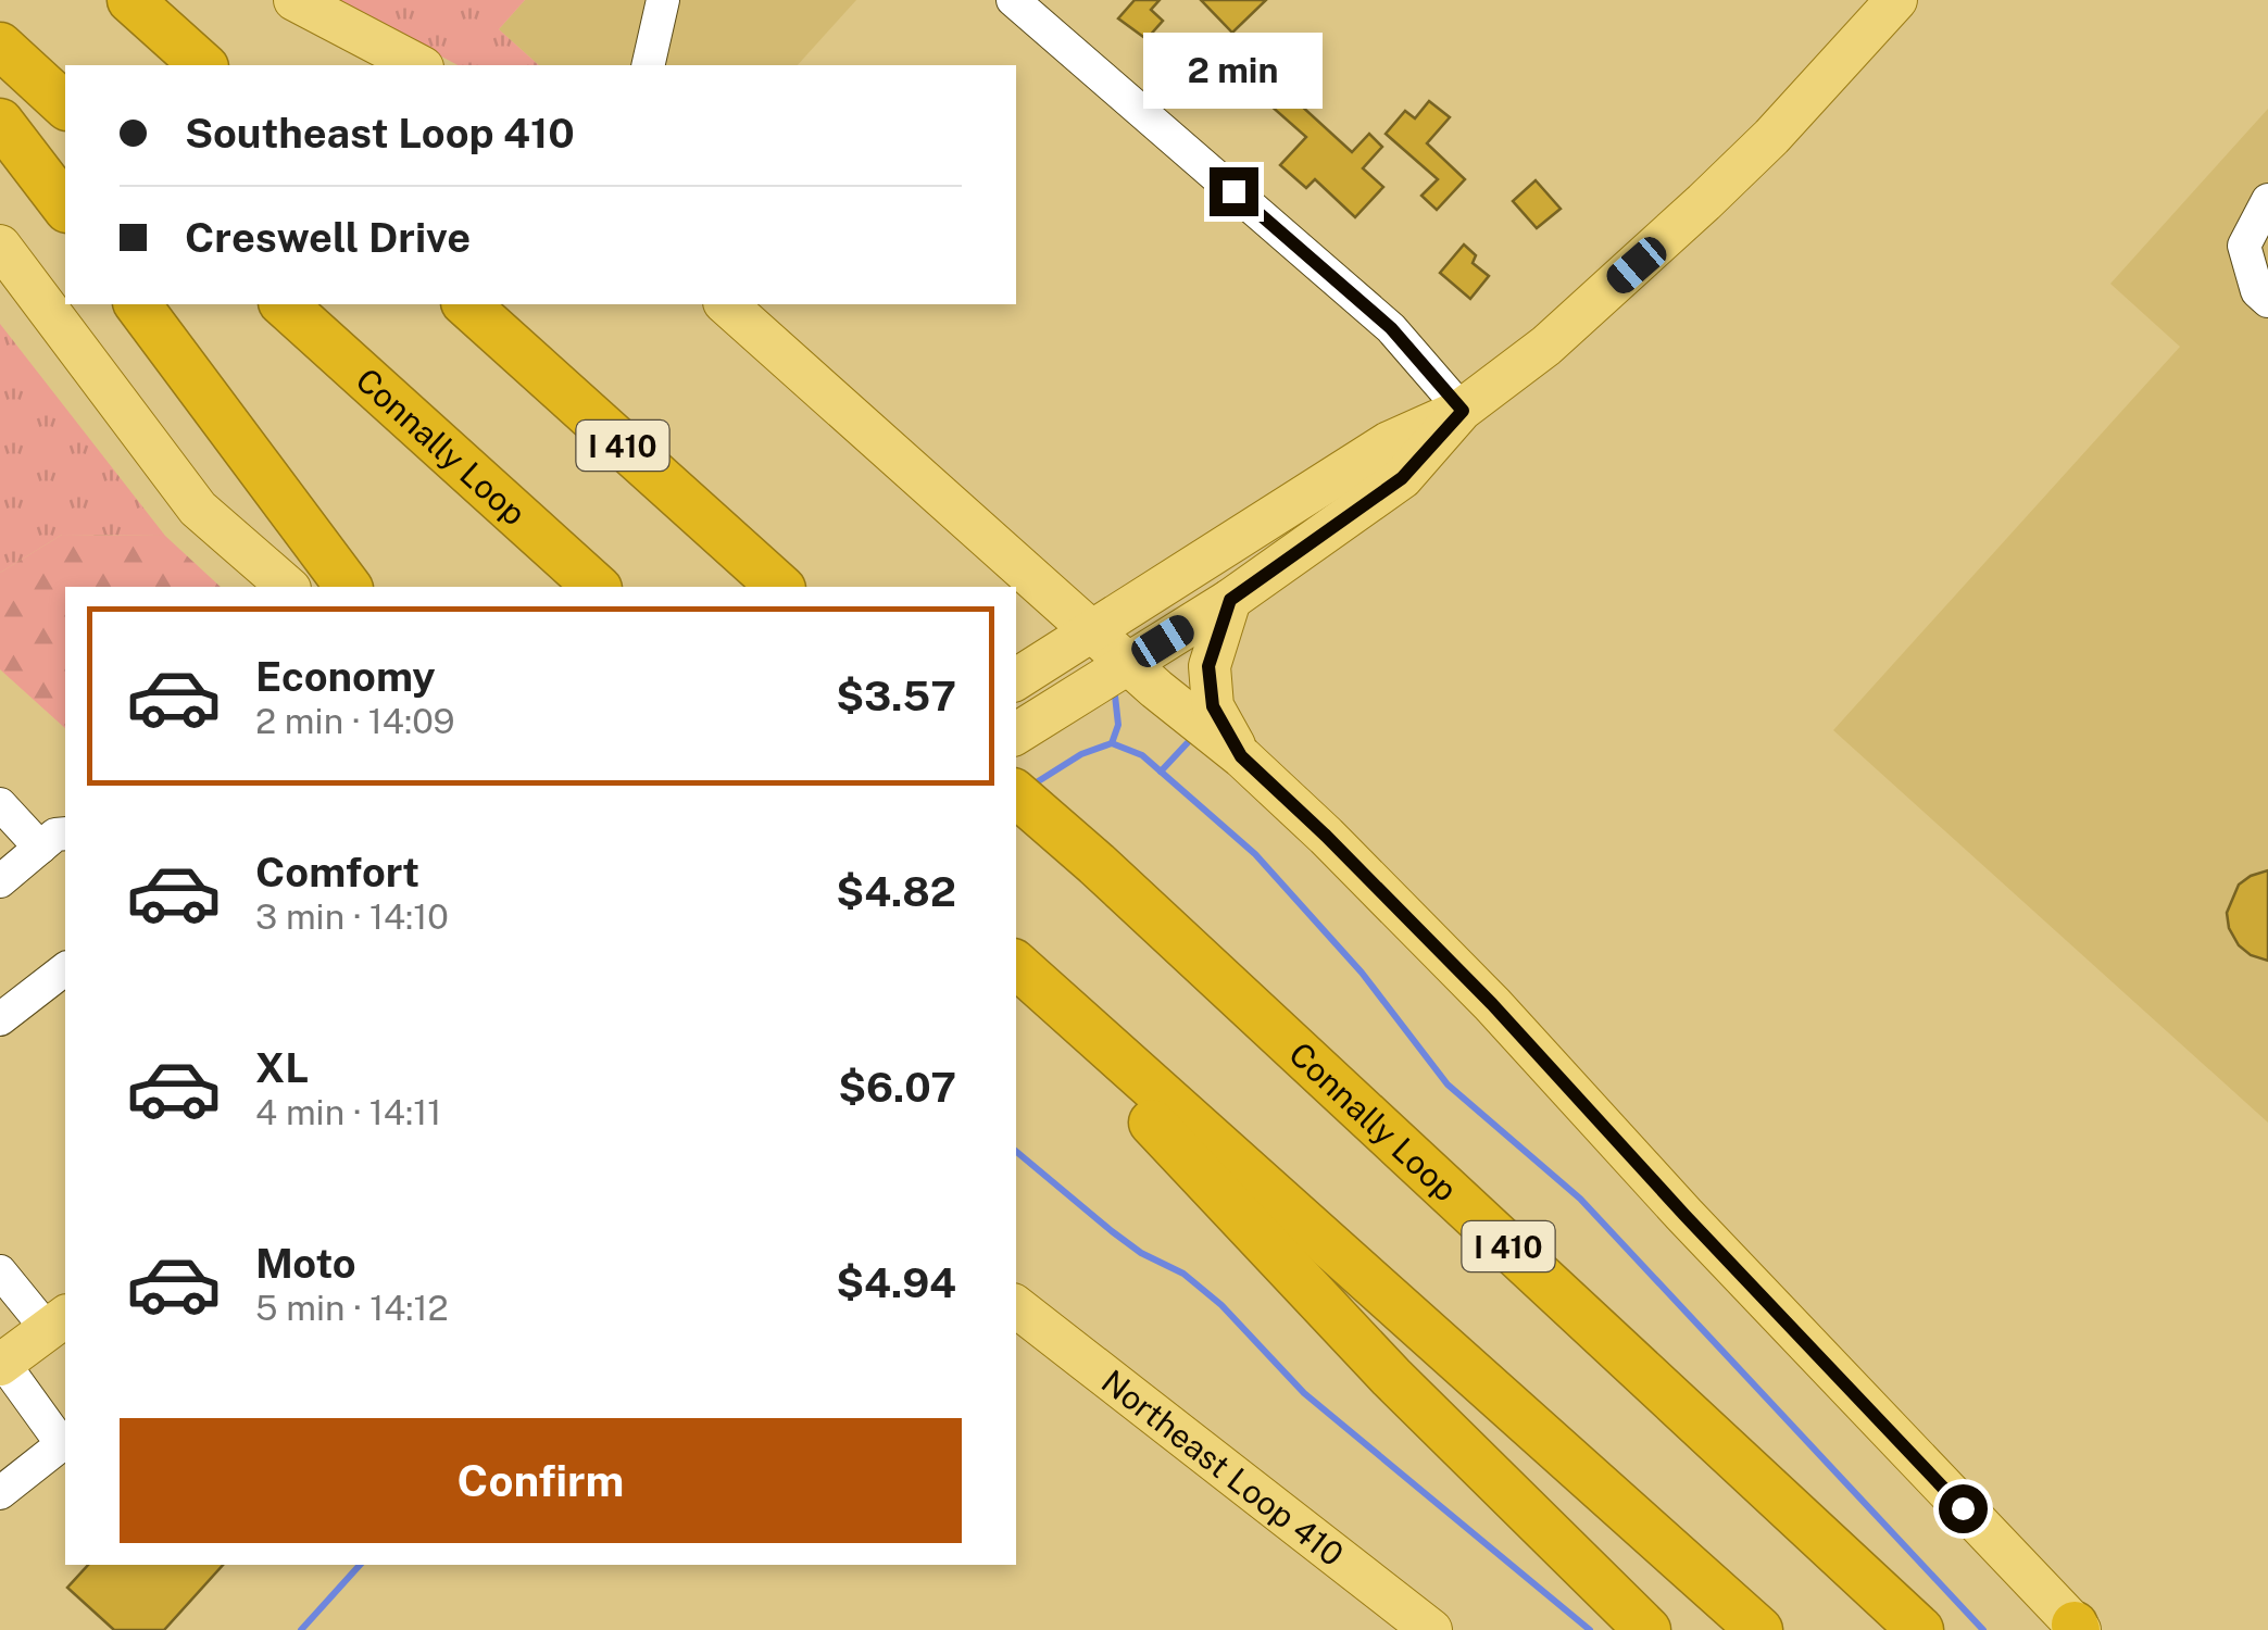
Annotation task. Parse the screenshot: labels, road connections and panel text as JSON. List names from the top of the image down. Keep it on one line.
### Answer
{"streets":{"highway":["Connally Loop","I 410"],"main road":["Northeast Loop 410"]},"page":{"bubble":"2 min","banner":["Southeast Loop 410","Creswell Drive"],"list":[{"name":"Economy","note":"2 min · 14:09","value":"$3.57"},{"name":"Comfort","note":"3 min · 14:10","value":"$4.82"},{"name":"XL","note":"4 min · 14:11","value":"$6.07"},{"name":"Moto","note":"5 min · 14:12","value":"$4.94"}],"buttons":"Confirm"}}
